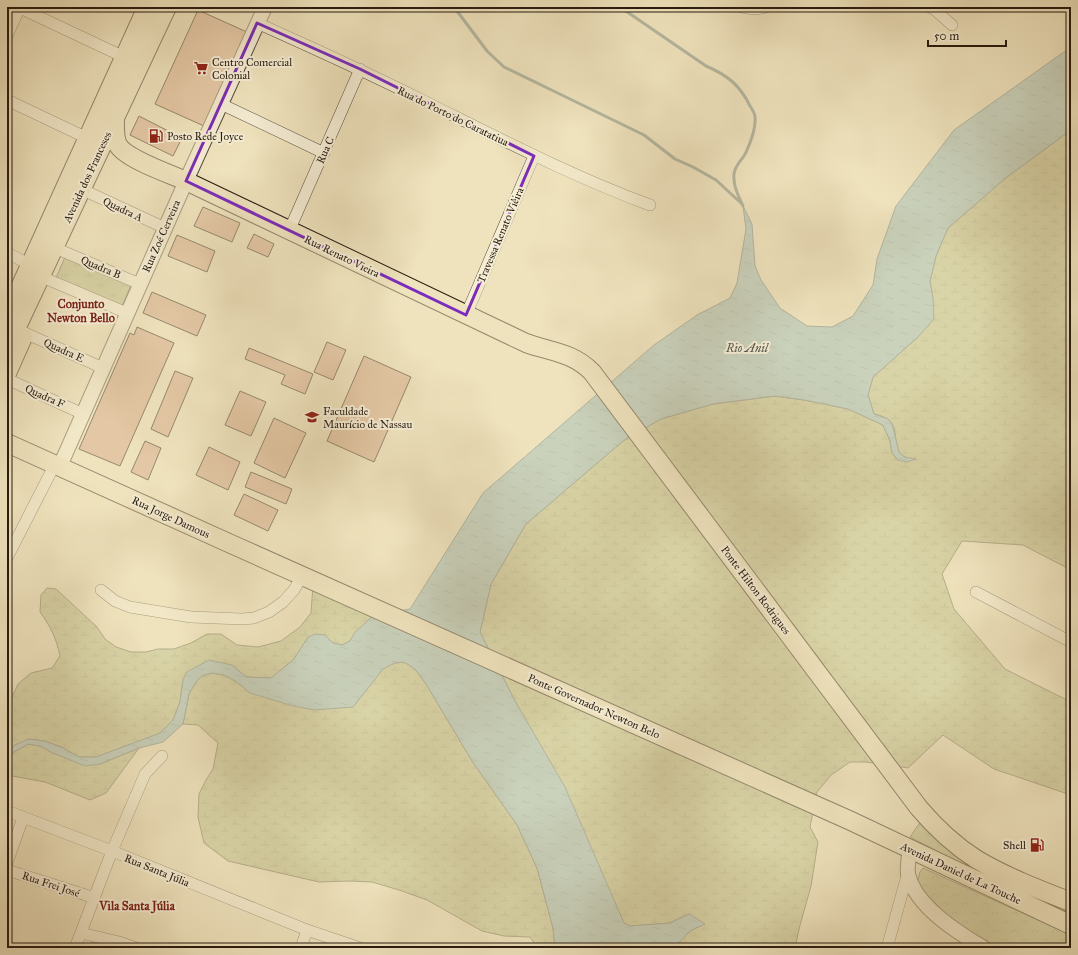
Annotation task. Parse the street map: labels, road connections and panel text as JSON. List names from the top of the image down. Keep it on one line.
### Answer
{"streets":{"main road":["Avenida dos Franceses","Rua Renato Vieira","Rua Jorge Damous","Ponte Hilton Rodrigues","Ponte Governador Newton Belo","Avenida Daniel de La Touche"],"street":["Rua do Porto do Caratatiua","Rua C","Quadra A","Travessa Renato Viêira","Rua Zoé Cerveira","Quadra B","Quadra E","Quadra F","Rua Santa Júlia","Rua Frei José"]},"crossings":[["Rua do Porto do Caratatiua","Rua C"],["Rua do Porto do Caratatiua","Travessa Renato Viêira"],["Rua do Porto do Caratatiua","Rua Zoé Cerveira"],["Rua C","Rua Renato Vieira"],["Avenida dos Franceses","Quadra A"],["Avenida dos Franceses","Rua Renato Vieira"],["Quadra A","Rua Zoé Cerveira"],["Travessa Renato Viêira","Rua Renato Vieira"],["Rua Zoé Cerveira","Rua Renato Vieira"],["Rua Zoé Cerveira","Quadra B"],["Rua Zoé Cerveira","Quadra E"],["Rua Zoé Cerveira","Quadra F"],["Rua Zoé Cerveira","Rua Jorge Damous"],["Rua Renato Vieira","Ponte Hilton Rodrigues"],["Rua Jorge Damous","Ponte Governador Newton Belo"],["Ponte Hilton Rodrigues","Avenida Daniel de La Touche"],["Ponte Governador Newton Belo","Avenida Daniel de La Touche"]],"districts":["Conjunto Newton Bello","Vila Santa Júlia"],"water":["Rio Anil"],"places":{"supermarket":["Centro Comercial Colonial"],"fuel station":["Posto Rede Joyce","Shell"],"school or university":["Faculdade Maurício de Nassau"]},"scale_bar":"50 m"}
